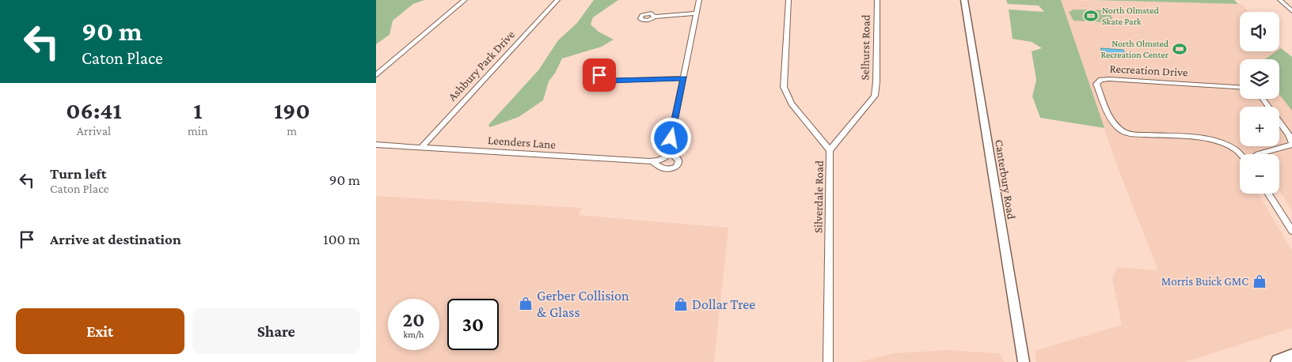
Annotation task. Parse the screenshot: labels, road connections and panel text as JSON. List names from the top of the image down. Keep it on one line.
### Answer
{"streets":{"street":["Selhurst Road","Ashbury Park Drive","Recreation Drive","Leenders Lane","Canterbury Road","Silverdale Road"]},"crossings":[["Selhurst Road","Silverdale Road"],["Ashbury Park Drive","Leenders Lane"]],"places":{"sports":["North Olmsted Skate Park","North Olmsted Recreation Center"],"shop":["Morris Buick GMC","Gerber Collision & Glass","Dollar Tree"]},"page":{"turn":["90 m","Caton Place"],"map_buttons":["+","−"],"eta":["06:41","Arrival","1","min","190","m"],"list":[{"name":"Turn left","note":"Caton Place","value":"90 m"},{"name":"Arrive at destination","value":"100 m"}],"speed":"20 km/h","limit":"30","buttons":["Exit","Share"]}}
